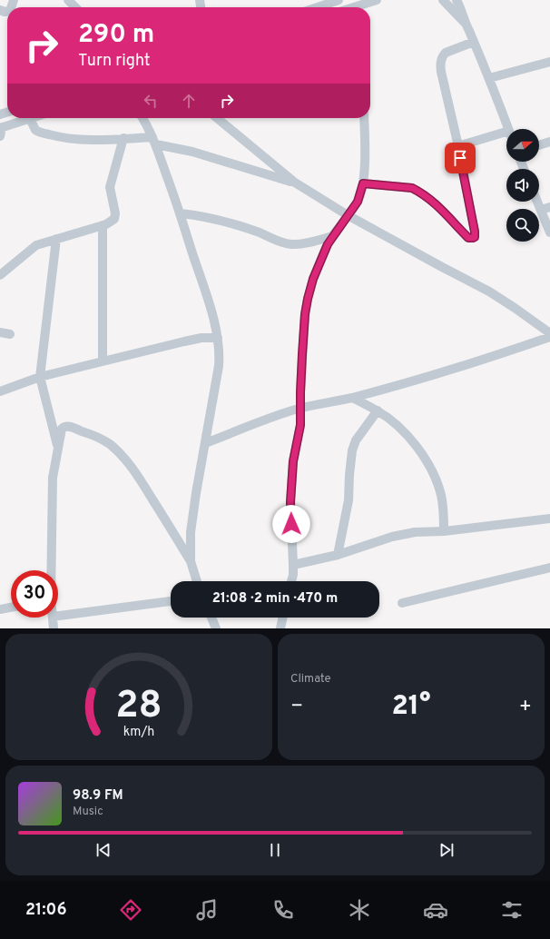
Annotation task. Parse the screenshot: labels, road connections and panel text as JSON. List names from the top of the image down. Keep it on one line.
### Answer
{"north":"right","page":{"turn":["290 m","Turn right"],"limit":"30","trip":"21:08 · 2 min · 470 m","tile":"Climate","heat":["−","21°","+"],"song":["98.9 FM","Music"],"tabs":"21:06","gauge":["28","km/h"]}}
